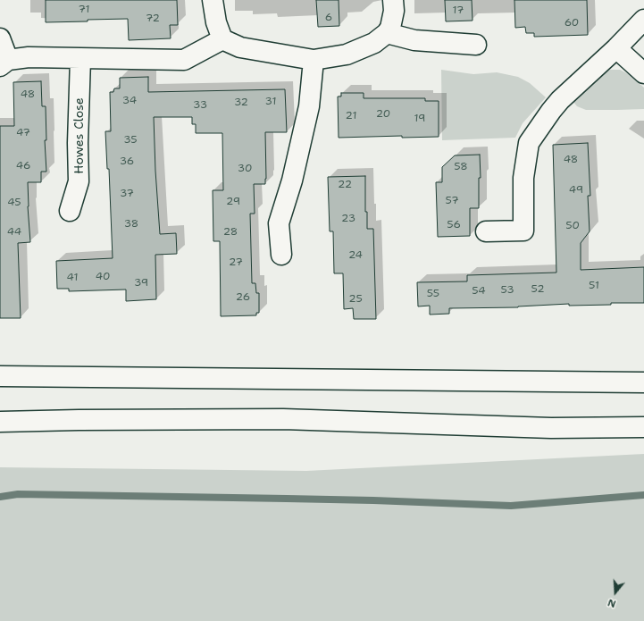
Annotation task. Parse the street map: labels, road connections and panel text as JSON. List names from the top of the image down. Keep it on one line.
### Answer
{"streets":{"main road":["Howes Close"]},"house_numbers":["71","17","6","72","60","48","34","31","32","33","20","21","19","47","35","48","36","46","58","30","22","49","37","57","29","45","23","38","56","50","44","28","24","27","40","41","39","51","52","53","54","55","26","25"],"north":"bottom"}
